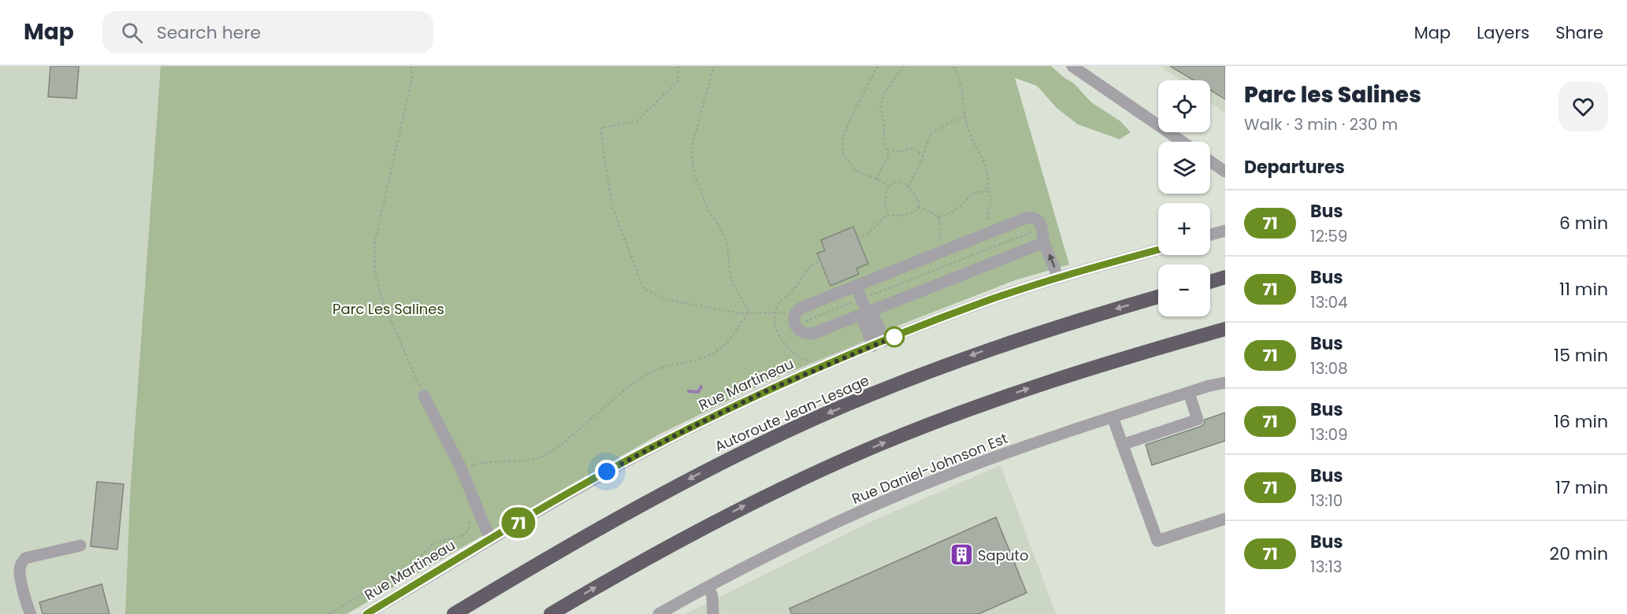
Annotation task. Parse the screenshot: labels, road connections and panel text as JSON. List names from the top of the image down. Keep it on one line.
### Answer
{"streets":{"highway":["Autoroute Jean-Lesage"],"street":["Rue Martineau","Rue Daniel-Johnson Est"]},"parks":["Parc Les Salines"],"places":{"building":["Saputo"]},"lines":["bus line 71"],"page":{"header":"Map","search":"Search here","nav":["Map","Layers","Share"],"on_map":"71","heading":[["Parc les Salines","Walk · 3 min · 230 m"],"Departures"],"map_buttons":["+","−"],"list":[{"mark":"71","name":"Bus","note":"12:59","value":"6 min"},{"mark":"71","name":"Bus","note":"13:04","value":"11 min"},{"mark":"71","name":"Bus","note":"13:08","value":"15 min"},{"mark":"71","name":"Bus","note":"13:09","value":"16 min"},{"mark":"71","name":"Bus","note":"13:10","value":"17 min"},{"mark":"71","name":"Bus","note":"13:13","value":"20 min"}]}}
